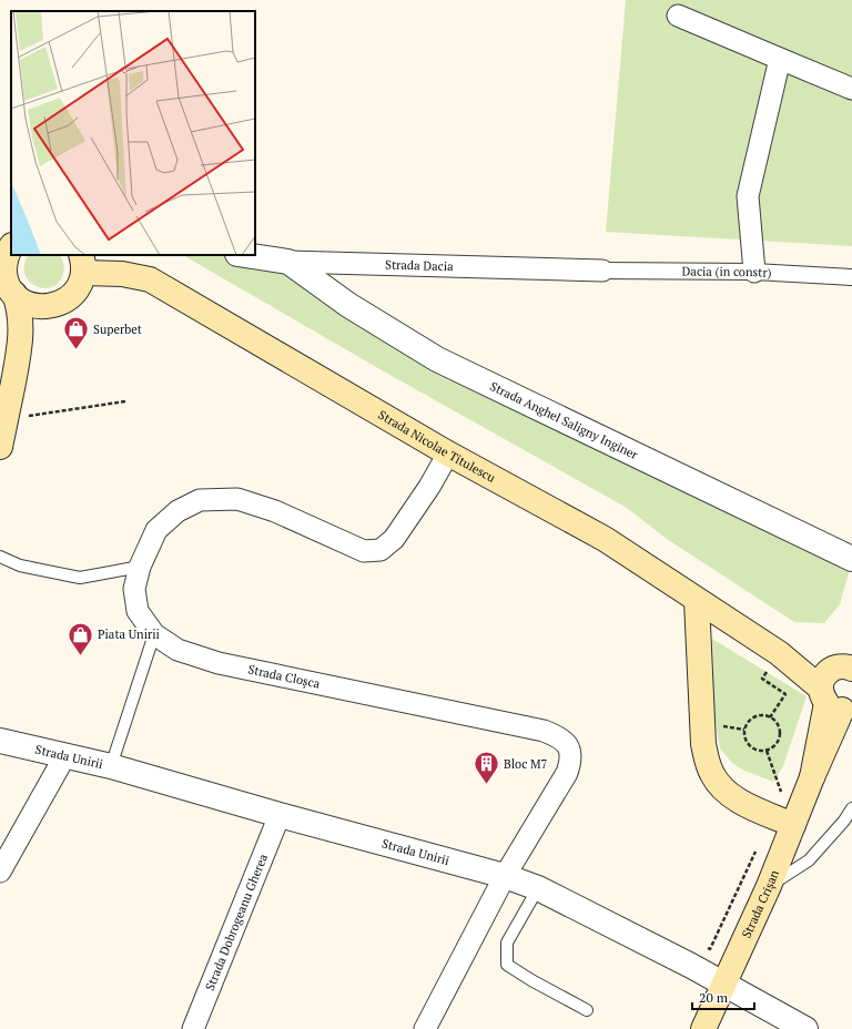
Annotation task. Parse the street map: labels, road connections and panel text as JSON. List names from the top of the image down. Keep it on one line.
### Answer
{"streets":{"main road":["Strada Nicolae Titulescu","Strada Crișan"],"street":["Strada Dacia","Dacia (in constr)","Strada Anghel Saligny Inginer","Strada Cloșca","Strada Unirii","Strada Dobrogeanu Gherea"]},"crossings":[["Strada Dacia","Dacia (in constr)"],["Strada Dacia","Strada Anghel Saligny Inginer"],["Strada Nicolae Titulescu","Strada Cloșca"],["Strada Nicolae Titulescu","Strada Crișan"],["Strada Cloșca","Strada Unirii"],["Strada Unirii","Strada Crișan"],["Strada Unirii","Strada Dobrogeanu Gherea"]],"places":{"shop":["Superbet","Piata Unirii"],"building":["Bloc M7"]},"scale_bar":"20 m"}
